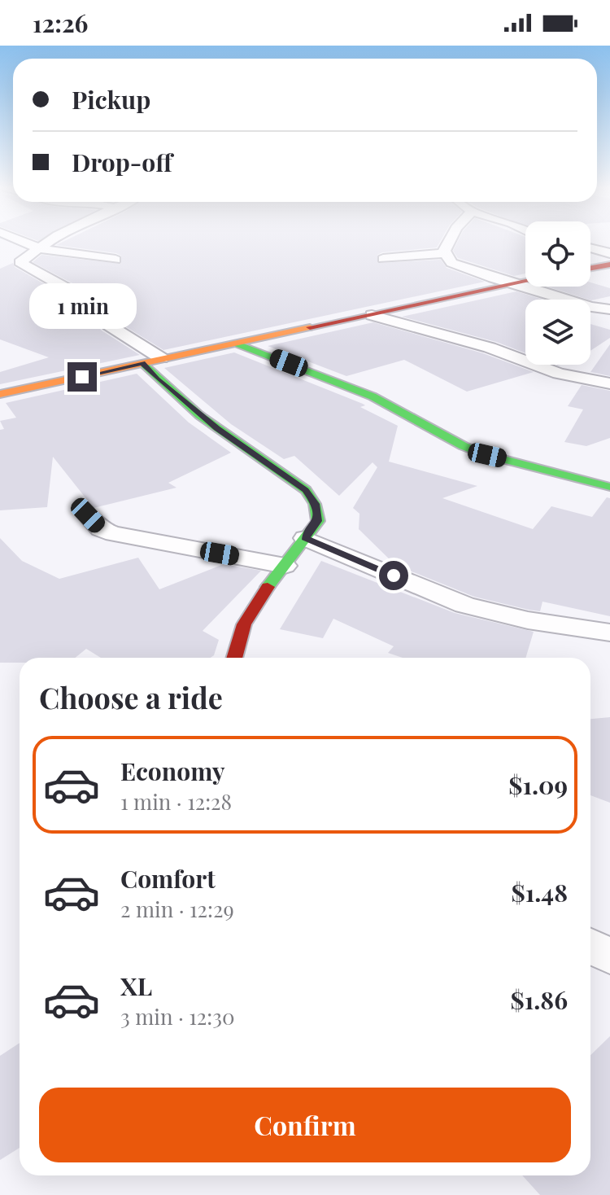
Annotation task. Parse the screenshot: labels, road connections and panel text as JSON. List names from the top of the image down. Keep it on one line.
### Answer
{"page":{"status":"12:26","banner":["Pickup","Drop-off"],"bubble":"1 min","heading":"Choose a ride","list":[{"name":"Economy","note":"1 min · 12:28","value":"$1.09"},{"name":"Comfort","note":"2 min · 12:29","value":"$1.48"},{"name":"XL","note":"3 min · 12:30","value":"$1.86"}],"buttons":"Confirm"}}
